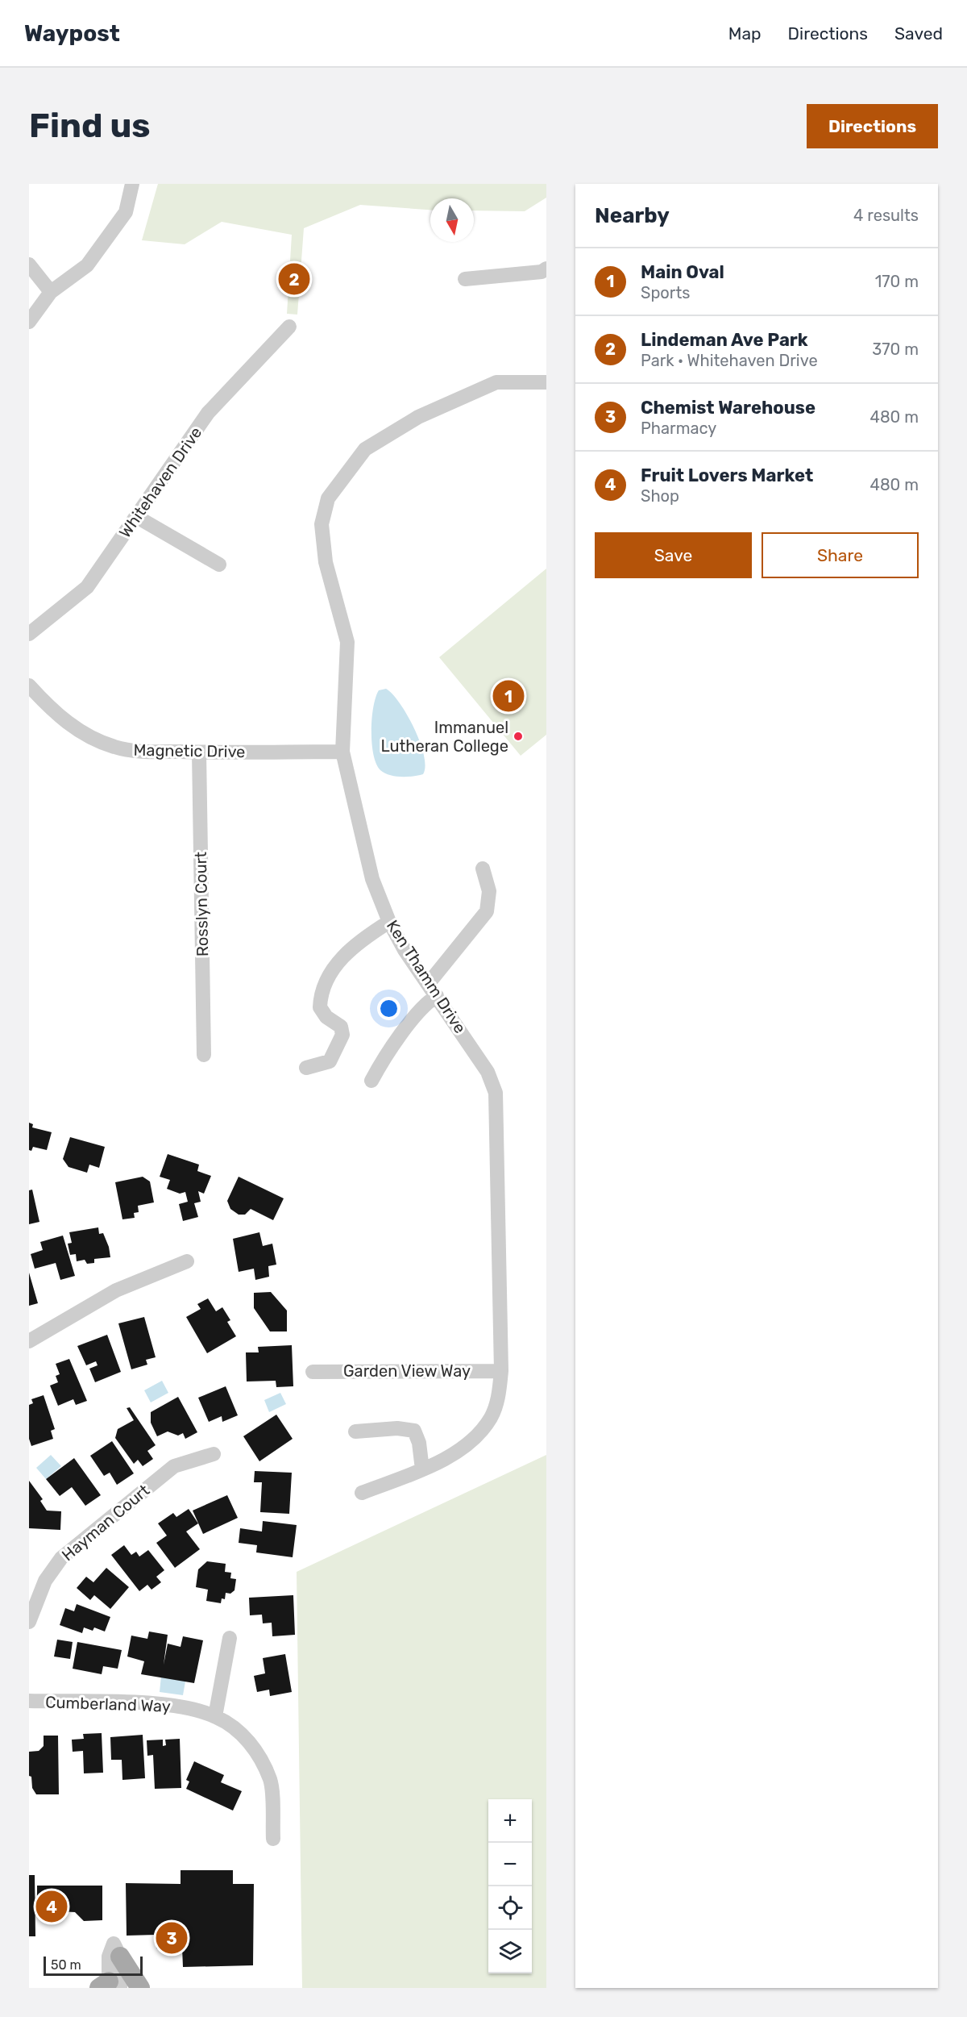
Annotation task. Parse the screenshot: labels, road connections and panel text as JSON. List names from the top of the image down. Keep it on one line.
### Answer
{"streets":{"street":["Whitehaven Drive","Magnetic Drive","Rosslyn Court","Ken Thamm Drive","Garden View Way","Hayman Court","Cumberland Way"]},"crossings":[["Magnetic Drive","Rosslyn Court"],["Magnetic Drive","Ken Thamm Drive"],["Ken Thamm Drive","Garden View Way"]],"places":["Immanuel Lutheran College"],"scale_bar":"50 m","north":"bottom","page":{"header":"Waypost","nav":["Map","Directions","Saved"],"buttons":["Directions",["Save","Share"]],"title":"Find us","heading":["Nearby","4 results"],"list":[{"mark":"1","name":"Main Oval","note":"Sports","value":"170 m"},{"mark":"2","name":"Lindeman Ave Park","note":"Park · Whitehaven Drive","value":"370 m"},{"mark":"3","name":"Chemist Warehouse","note":"Pharmacy","value":"480 m"},{"mark":"4","name":"Fruit Lovers Market","note":"Shop","value":"480 m"}],"pins":["2","1","4","3"],"map_buttons":["+","−"],"scale":"50 m"}}
